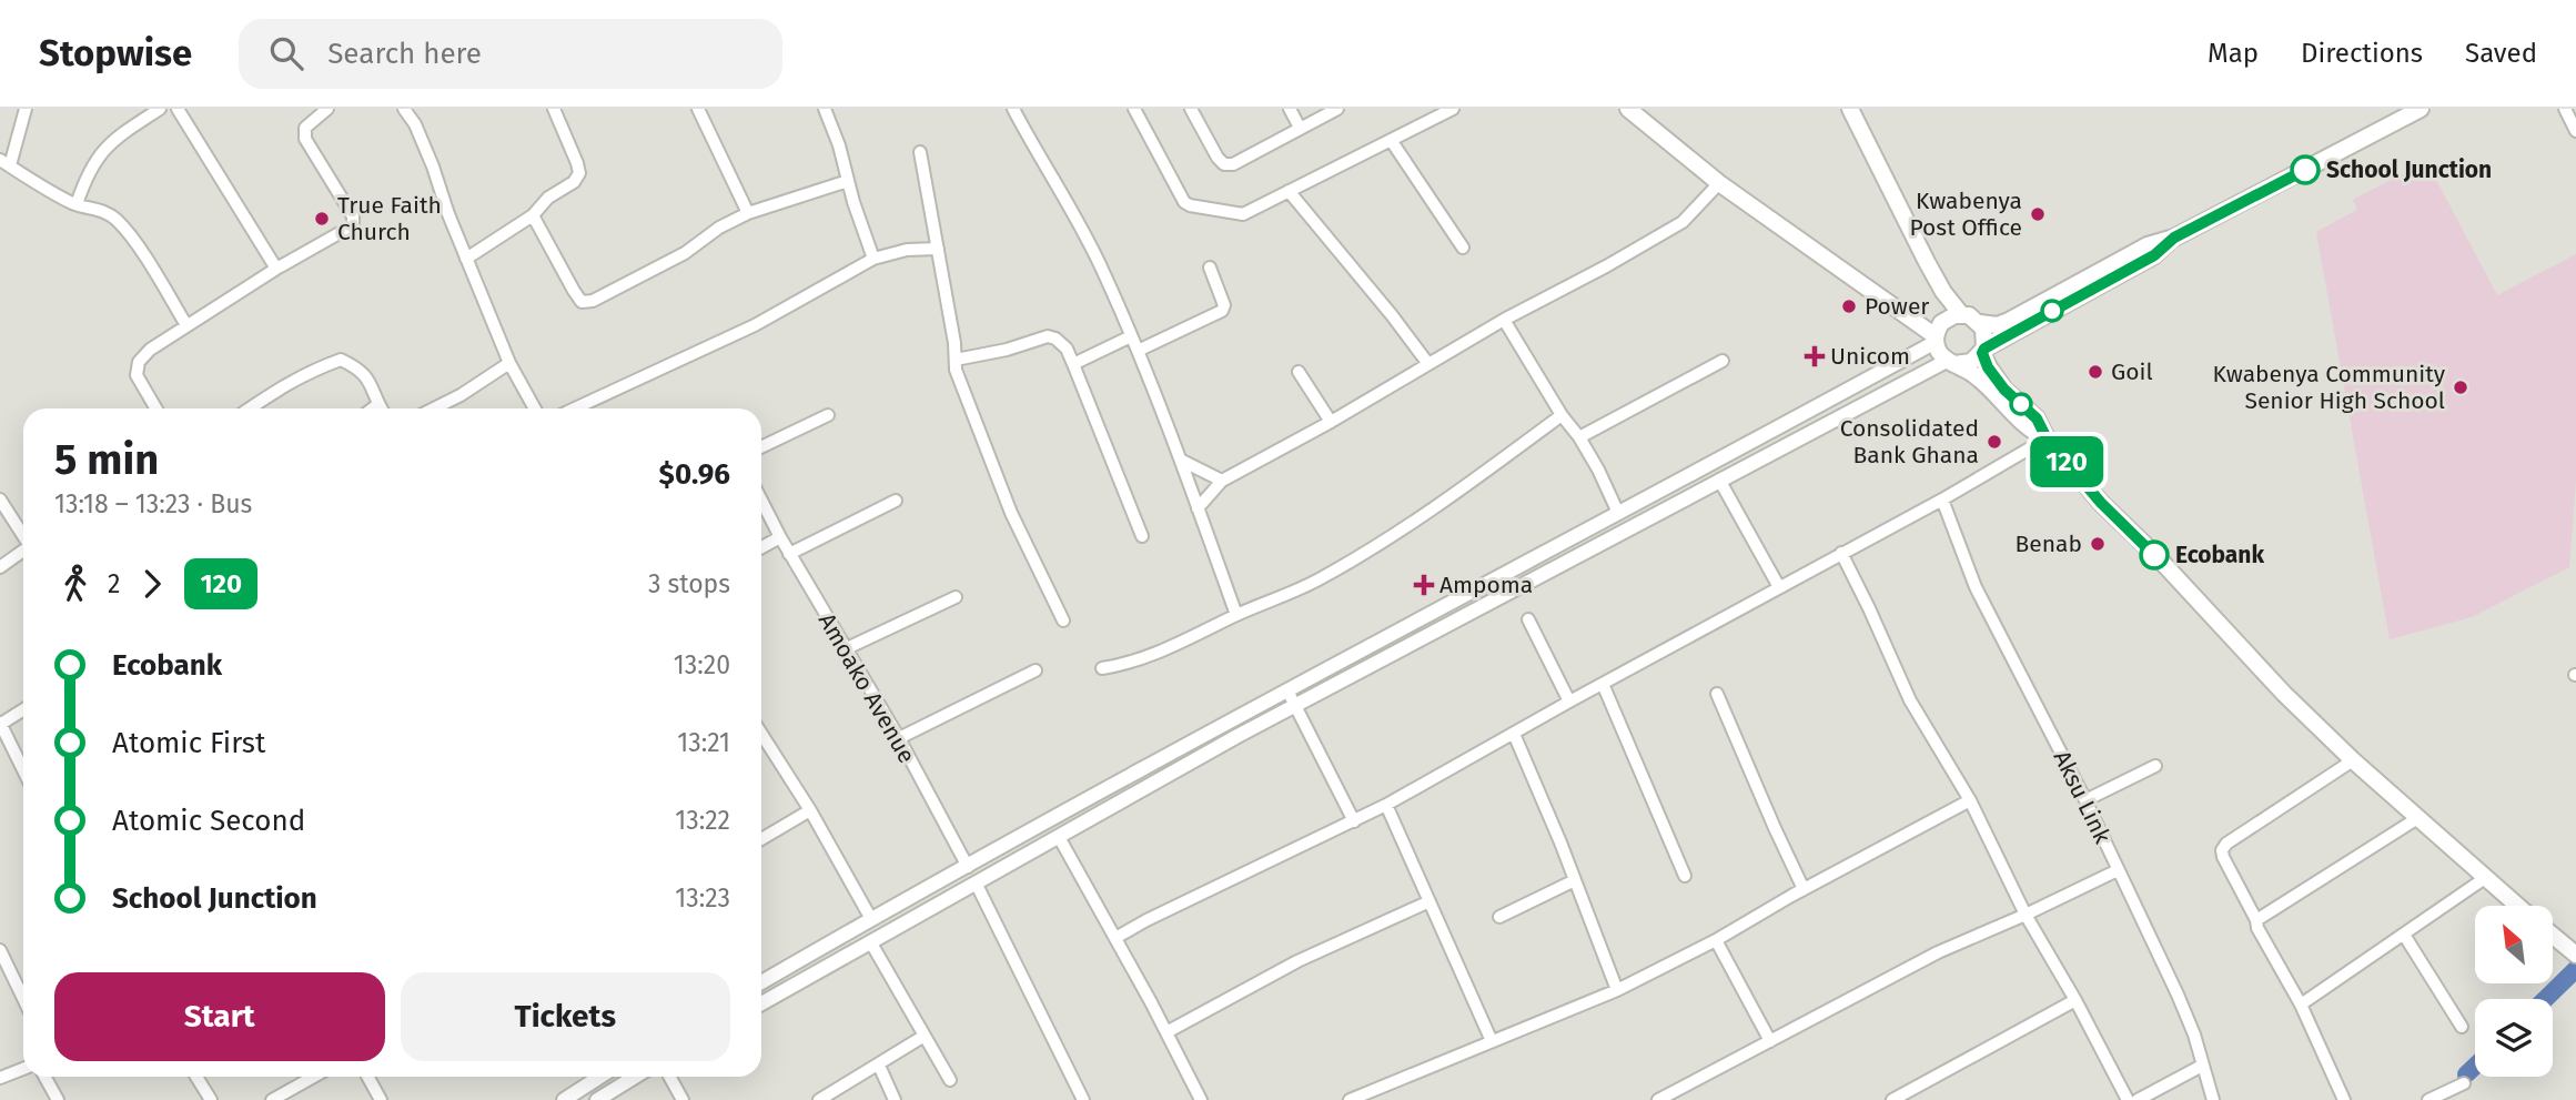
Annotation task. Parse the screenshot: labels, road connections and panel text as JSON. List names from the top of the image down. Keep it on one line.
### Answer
{"streets":{"street":["Amoako Avenue","Aksu Link"]},"places":{"other":["School Junction","Kwabenya Post Office","True Faith Church","Power","Goil","Kwabenya Community Senior High School","Consolidated Bank Ghana","Benab","Ecobank"],"health":["Unicom","Ampoma"]},"lines":["bus line 120"],"north":"top left","page":{"header":"Stopwise","search":"Search here","nav":["Map","Directions","Saved"],"on_map":"120","heading":["5 min","13:18 – 13:23 · Bus","$0.96"],"legs":["2","120","3 stops"],"list":[{"name":"Ecobank","value":"13:20"},{"name":"Atomic First","value":"13:21"},{"name":"Atomic Second","value":"13:22"},{"name":"School Junction","value":"13:23"}],"buttons":["Start","Tickets"]}}
